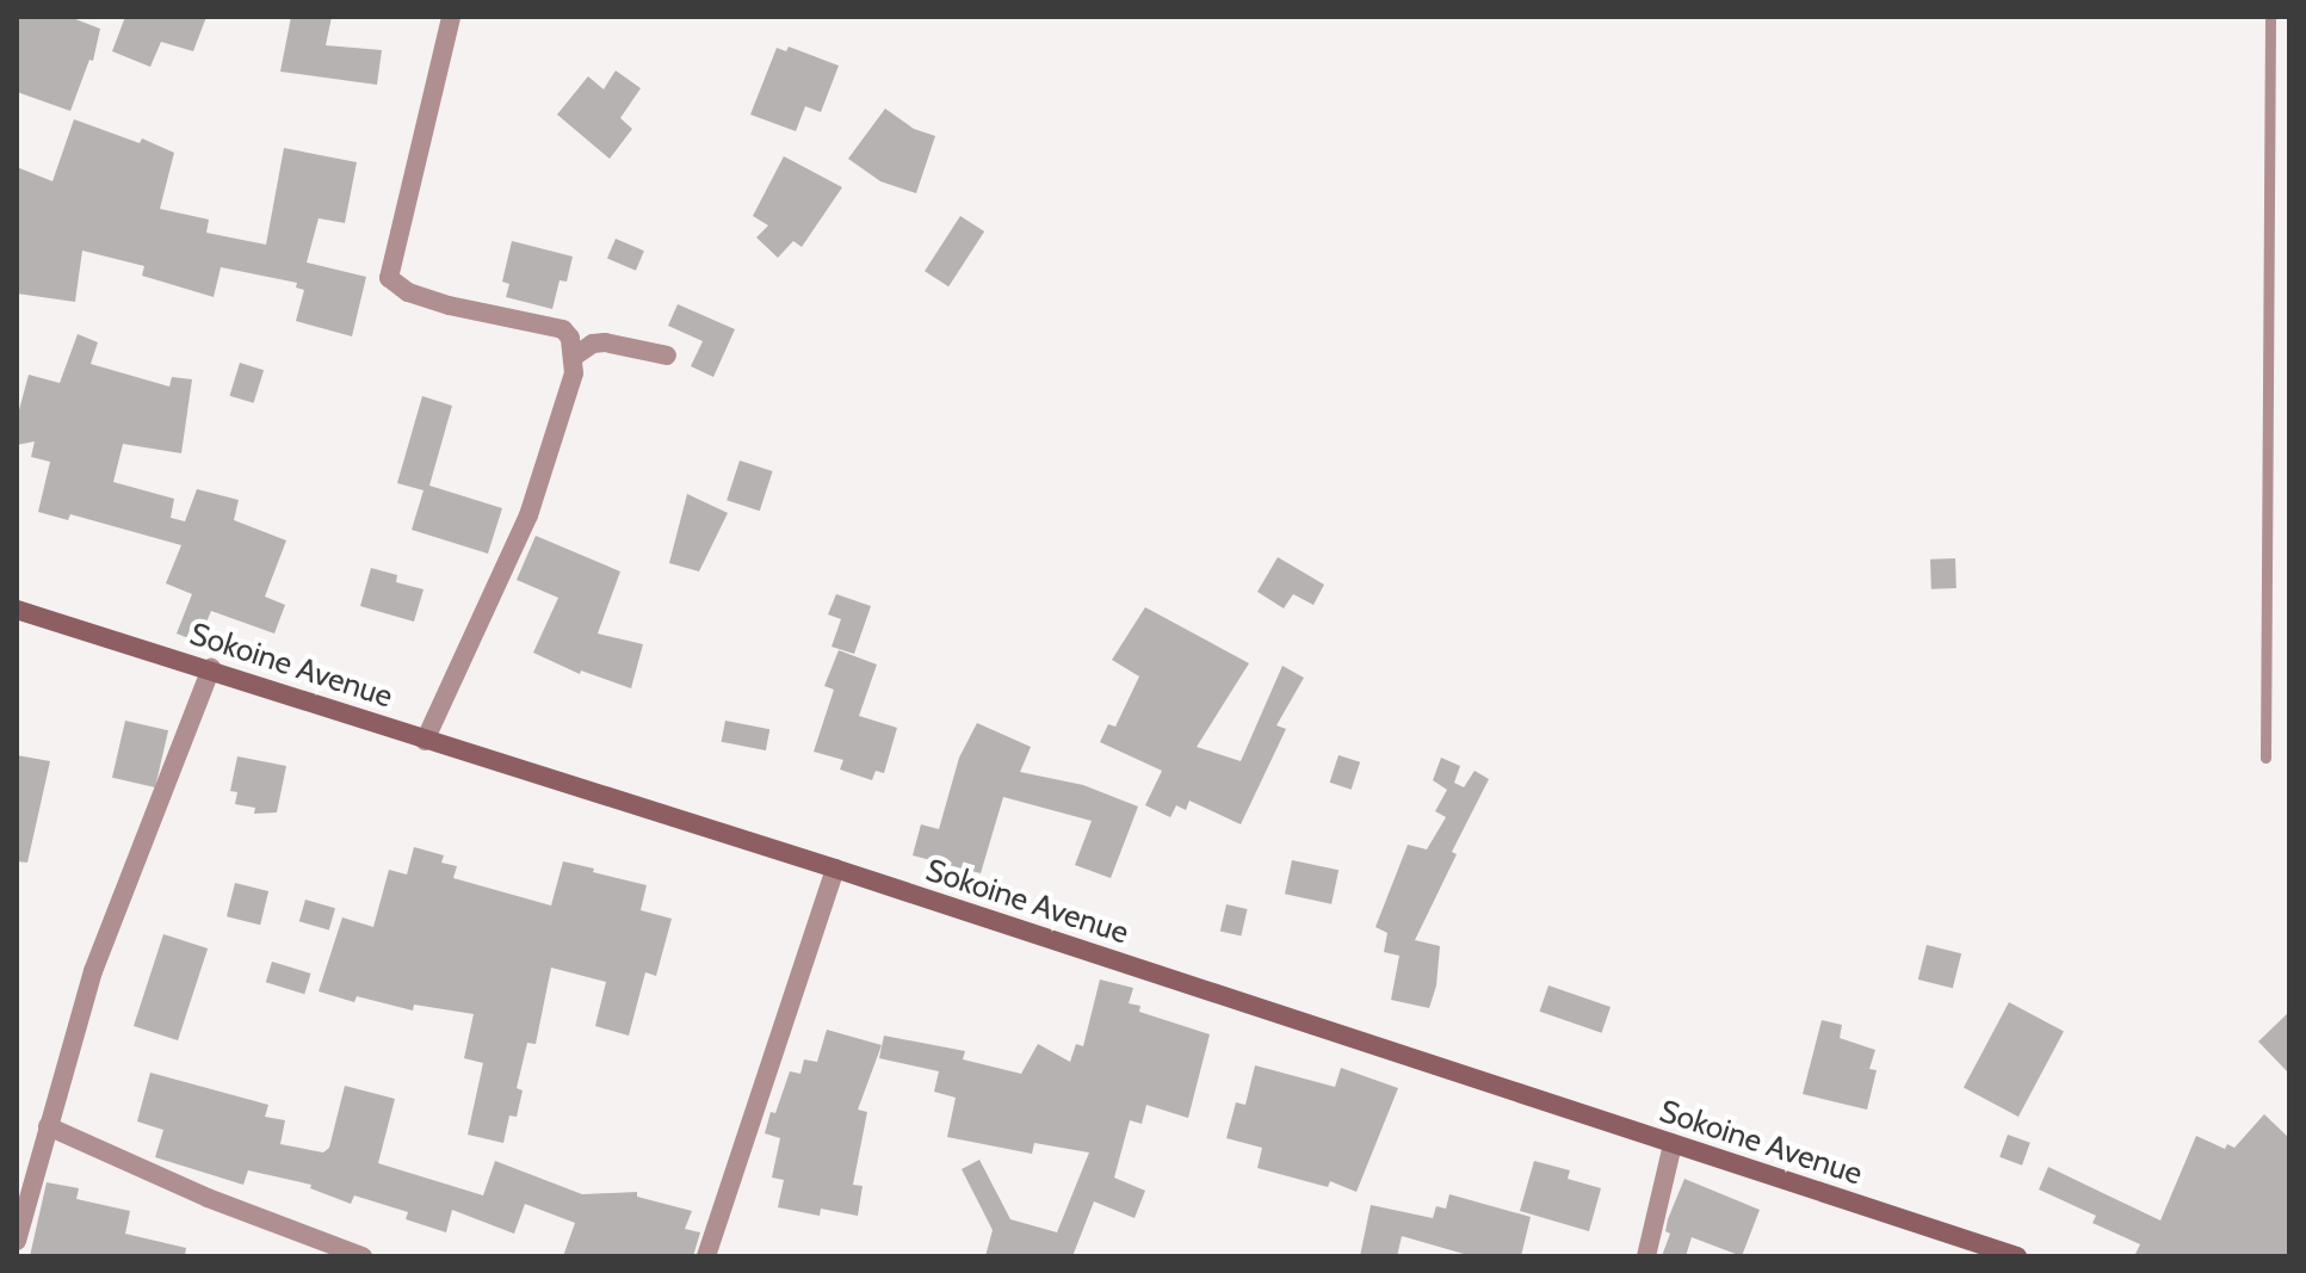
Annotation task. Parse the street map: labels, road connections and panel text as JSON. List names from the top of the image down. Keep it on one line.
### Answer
{"streets":{"street":["Sokoine Avenue"]}}
